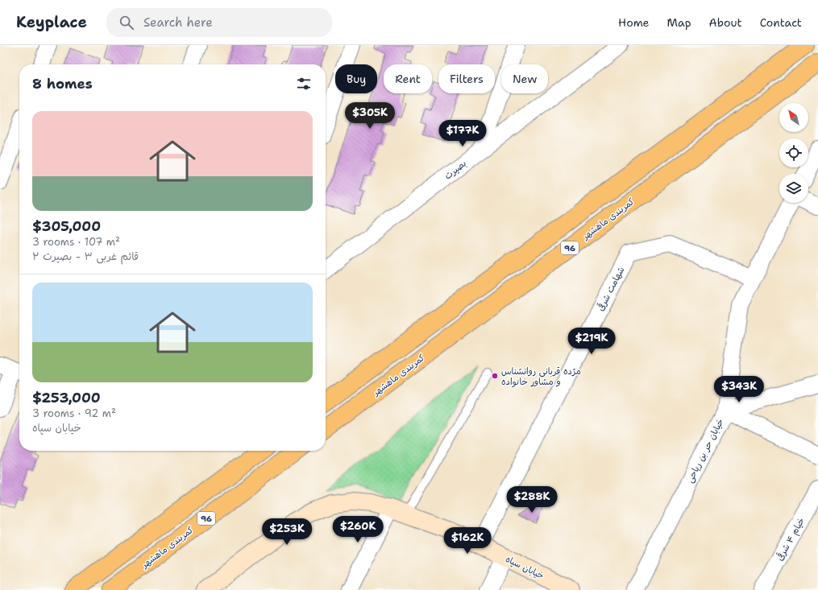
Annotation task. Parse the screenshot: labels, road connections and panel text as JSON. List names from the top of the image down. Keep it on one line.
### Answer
{"streets":{"main road":["کمربندی ماهشهر","96"],"street":["بصیرت","شهامت شرقی","خیابان حر بن ریاحی","خیام ۴ شرقی","خیابان سپاه"]},"crossings":[["شهامت شرقی","خیابان حر بن ریاحی"],["شهامت شرقی","خیابان سپاه"]],"places":["مژده قربانی روانشناس و مشاور خانواده"],"north":"top left","page":{"header":"Keyplace","search":"Search here","nav":["Home","Map","About","Contact"],"chip":["Buy","Rent","Filters","New"],"heading":"8 homes","price":["$305K","$177K","$219K","$343K","$288K","$260K","$253K","$162K"],"list":[{"name":"$305,000","note":"3 rooms · 107 m² · قائم غربی ۳ - بصیرت ۲"},{"name":"$253,000","note":"3 rooms · 92 m² · خیابان سپاه"}]}}
